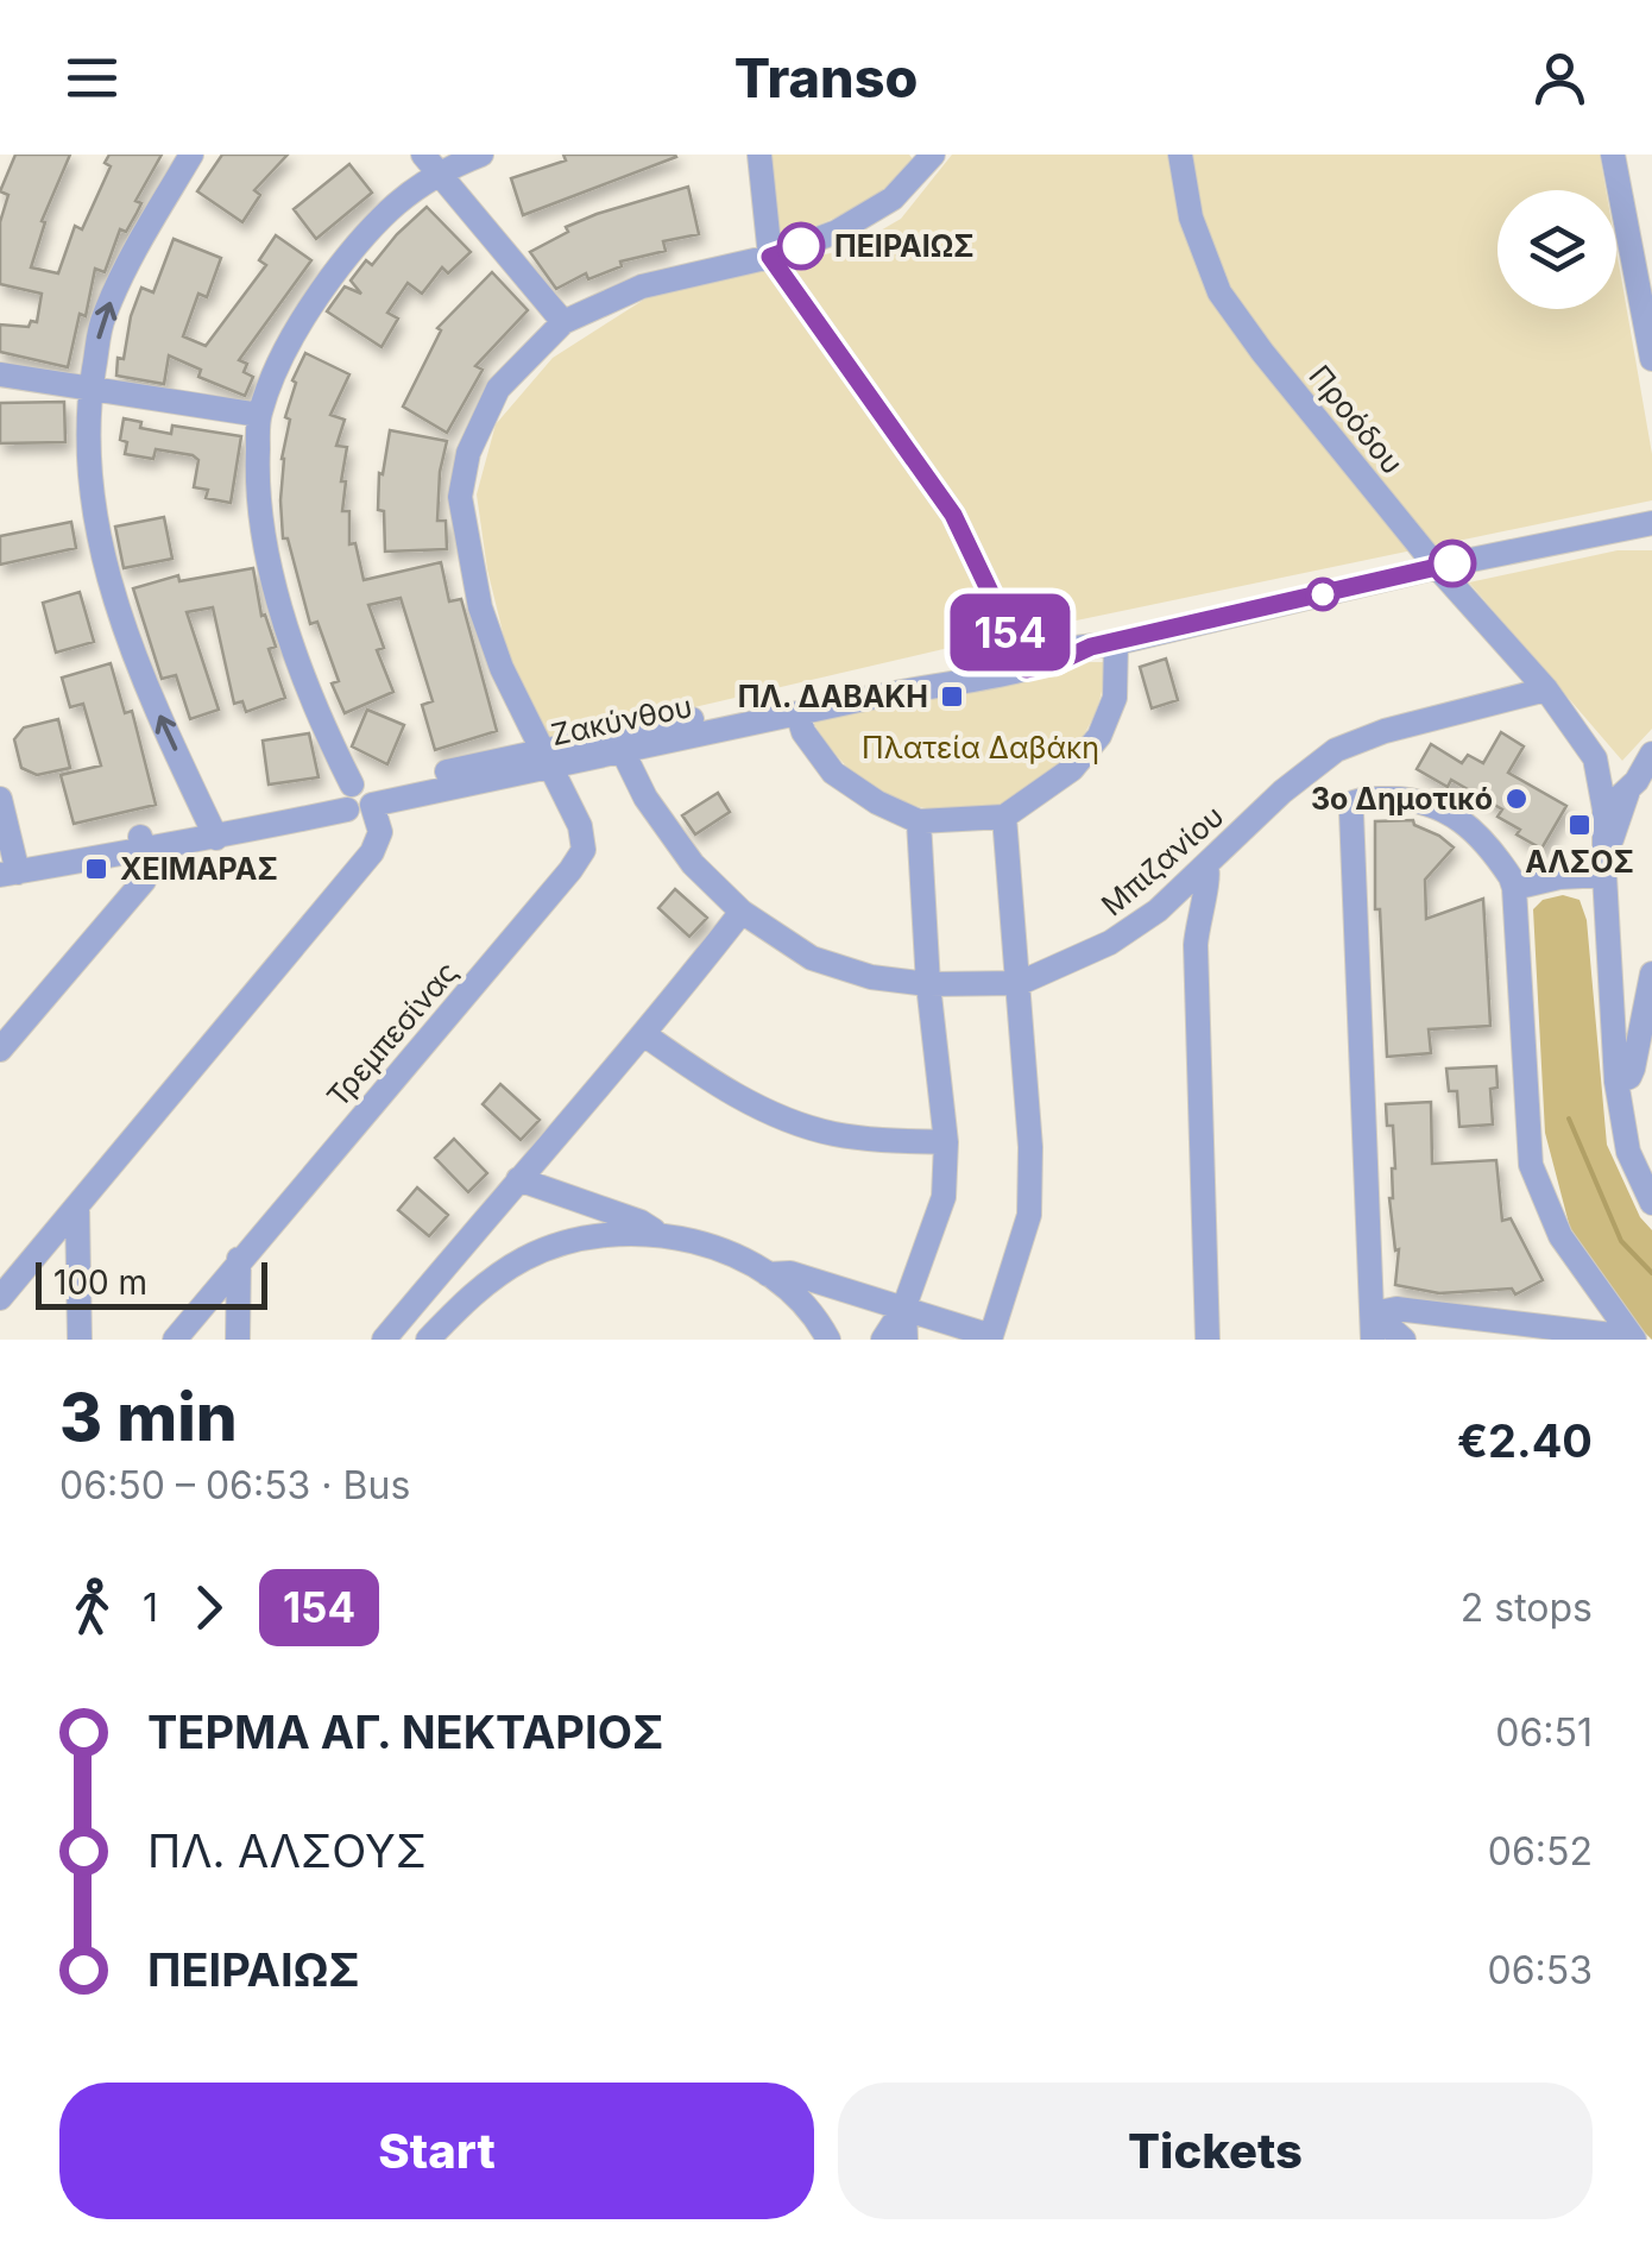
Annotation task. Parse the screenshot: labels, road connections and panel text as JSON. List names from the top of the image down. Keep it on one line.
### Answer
{"streets":{"street":["Προόδου","Ζακύνθου","Μπιζανίου","Τρεμπεσίνας"]},"crossings":[["Προόδου","Ζακύνθου"],["Προόδου","Μπιζανίου"],["Ζακύνθου","Μπιζανίου"],["Ζακύνθου","Τρεμπεσίνας"]],"parks":["Πλατεία Δαβάκη"],"places":{"other":["ΠΕΙΡΑΙΩΣ","3ο Δημοτικό"],"transit":["ΠΛ. ΔΑΒΑΚΗ","ΑΛΣΟΣ","ΧΕΙΜΑΡΑΣ"]},"lines":["bus line 154"],"scale_bar":"100 m","page":{"header":"Transo","on_map":"154","scale":"100 m","heading":["3 min","06:50 – 06:53 · Bus","€2.40"],"legs":["1","154","2 stops"],"list":[{"name":"ΤΕΡΜΑ ΑΓ. ΝΕΚΤΑΡΙΟΣ","value":"06:51"},{"name":"ΠΛ. ΑΛΣΟΥΣ","value":"06:52"},{"name":"ΠΕΙΡΑΙΩΣ","value":"06:53"}],"buttons":["Start","Tickets"]}}
